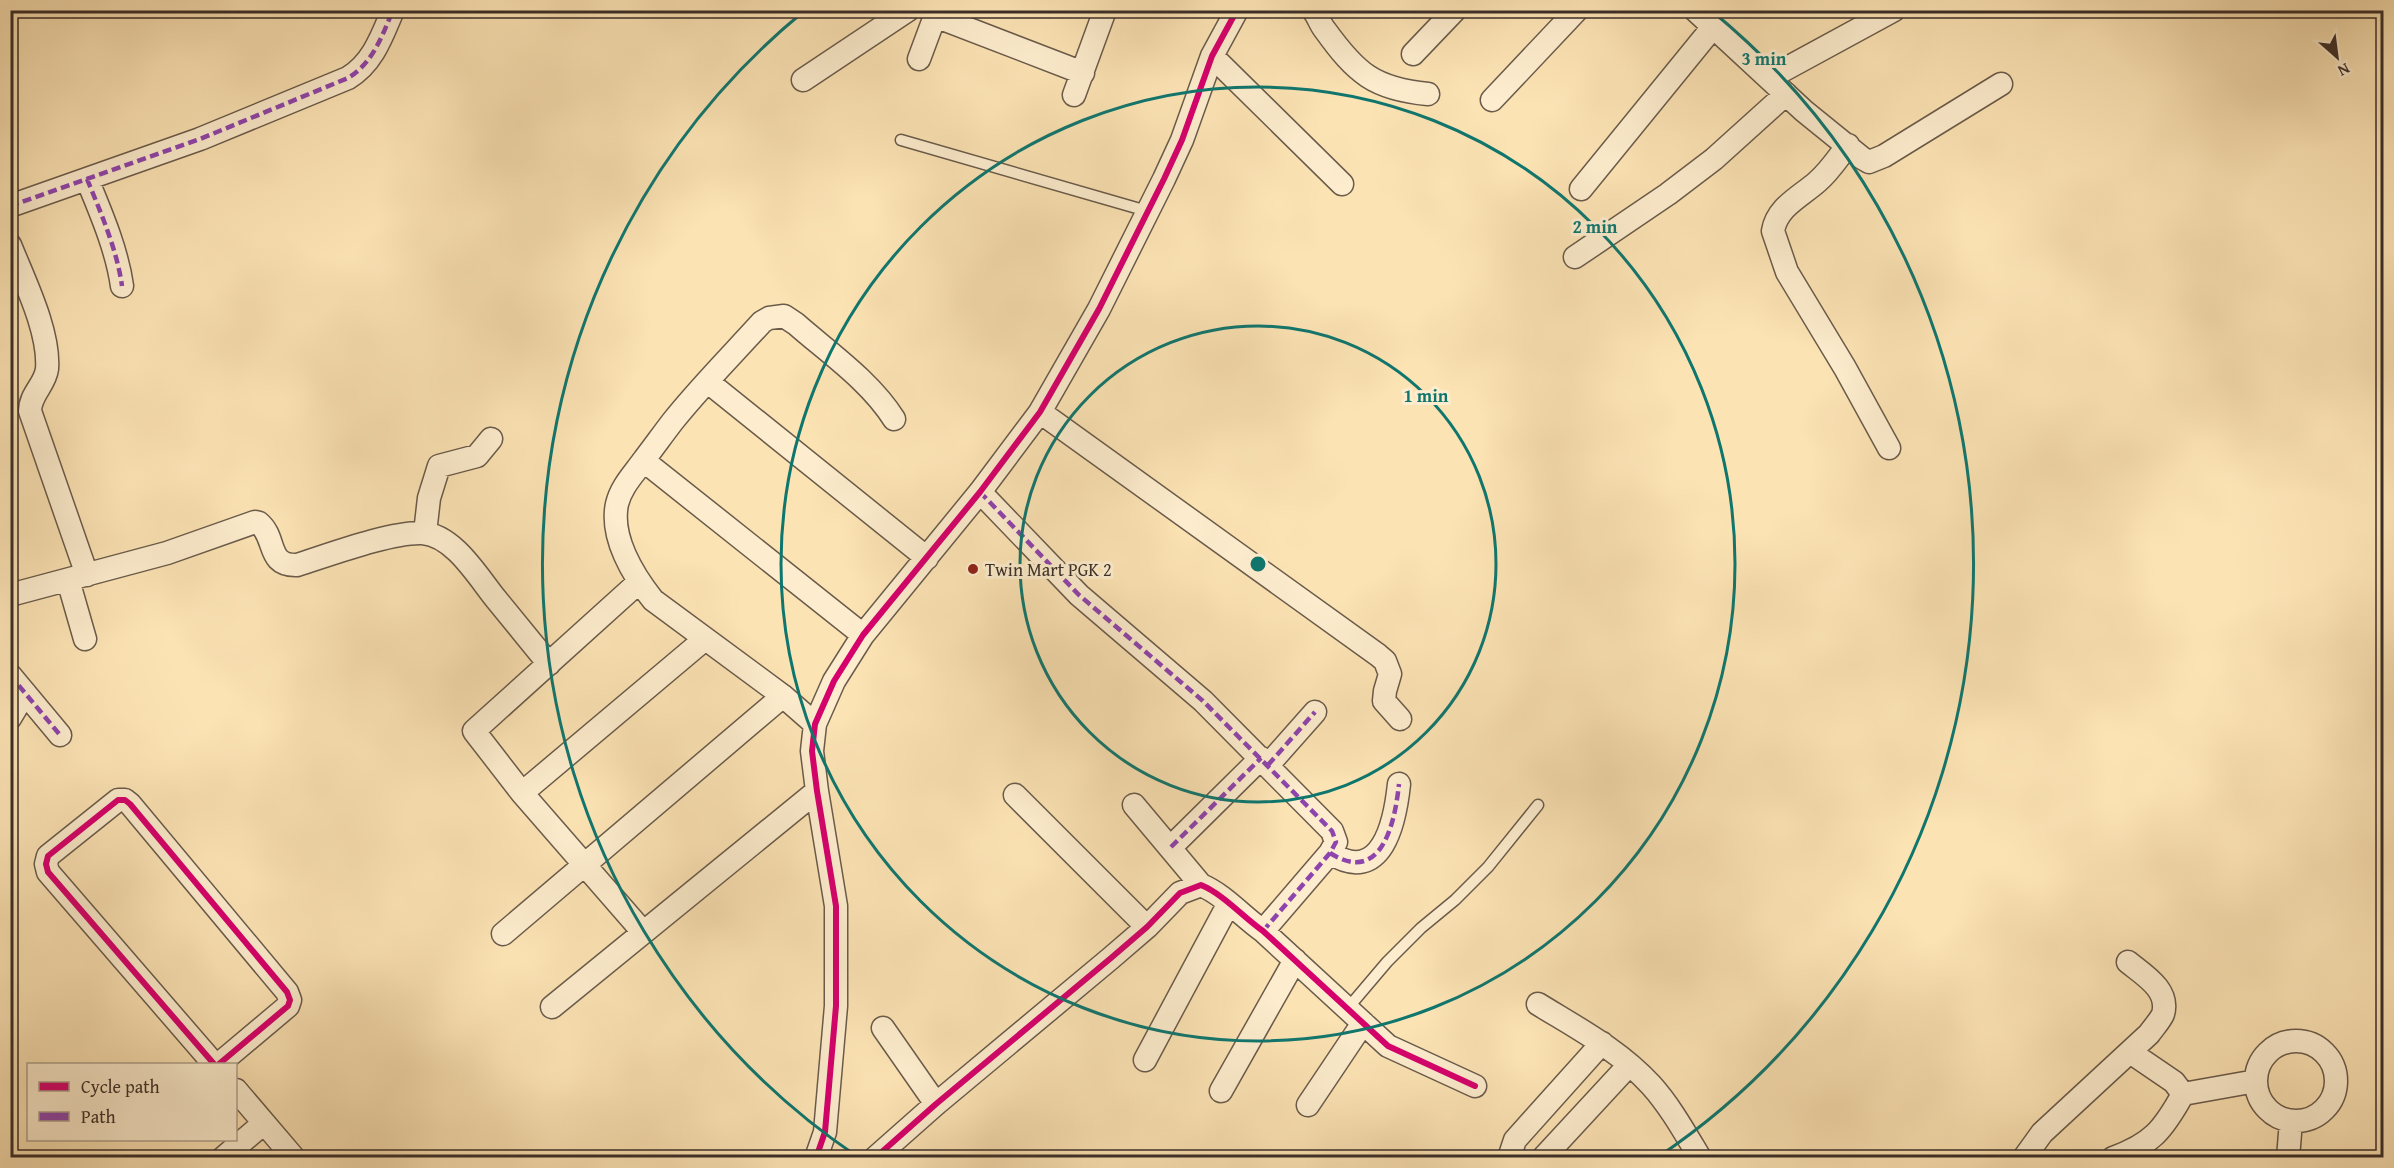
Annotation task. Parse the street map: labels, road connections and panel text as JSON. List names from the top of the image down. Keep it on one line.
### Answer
{"places":["Twin Mart PGK 2"],"legend":["Cycle path","Path"],"north":"bottom right","rings":["3 min","2 min","1 min"]}
